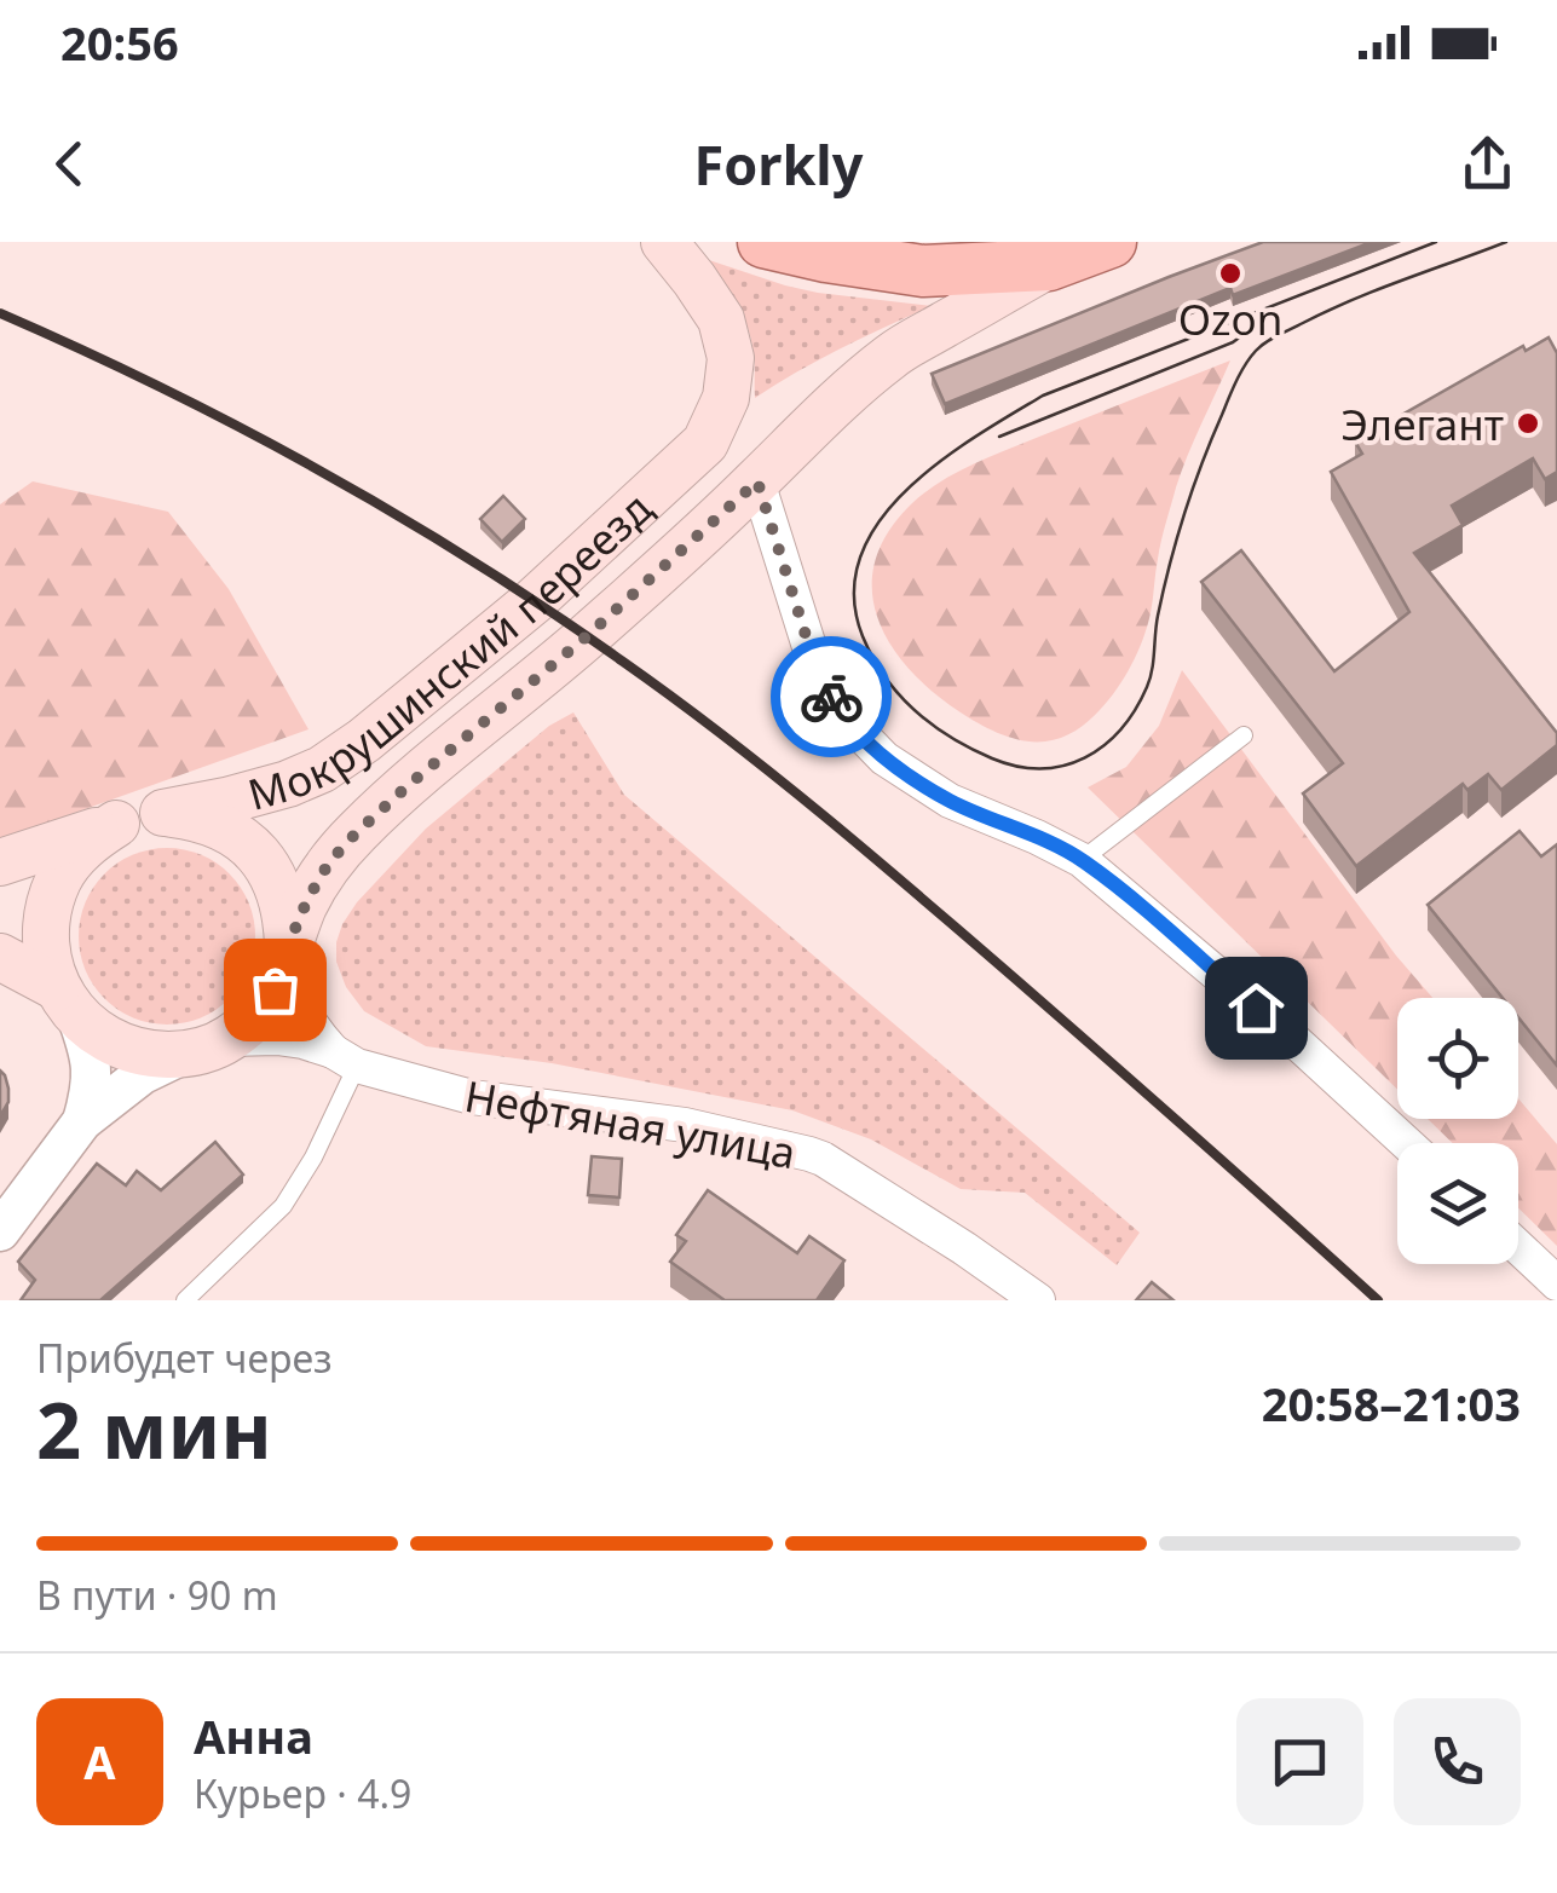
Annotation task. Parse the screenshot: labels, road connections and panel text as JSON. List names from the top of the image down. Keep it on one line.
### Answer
{"streets":{"main road":["Мокрушинский переезд"],"street":["Нефтяная улица"]},"crossings":[["Мокрушинский переезд","Нефтяная улица"]],"places":["Ozon","Элегант"],"page":{"status":"20:56","header":"Forkly","heading":["2 мин","Прибудет через","20:58–21:03"],"panel":["Анна","Курьер · 4.9"],"bar":"В пути · 90 m","round":"А"}}
